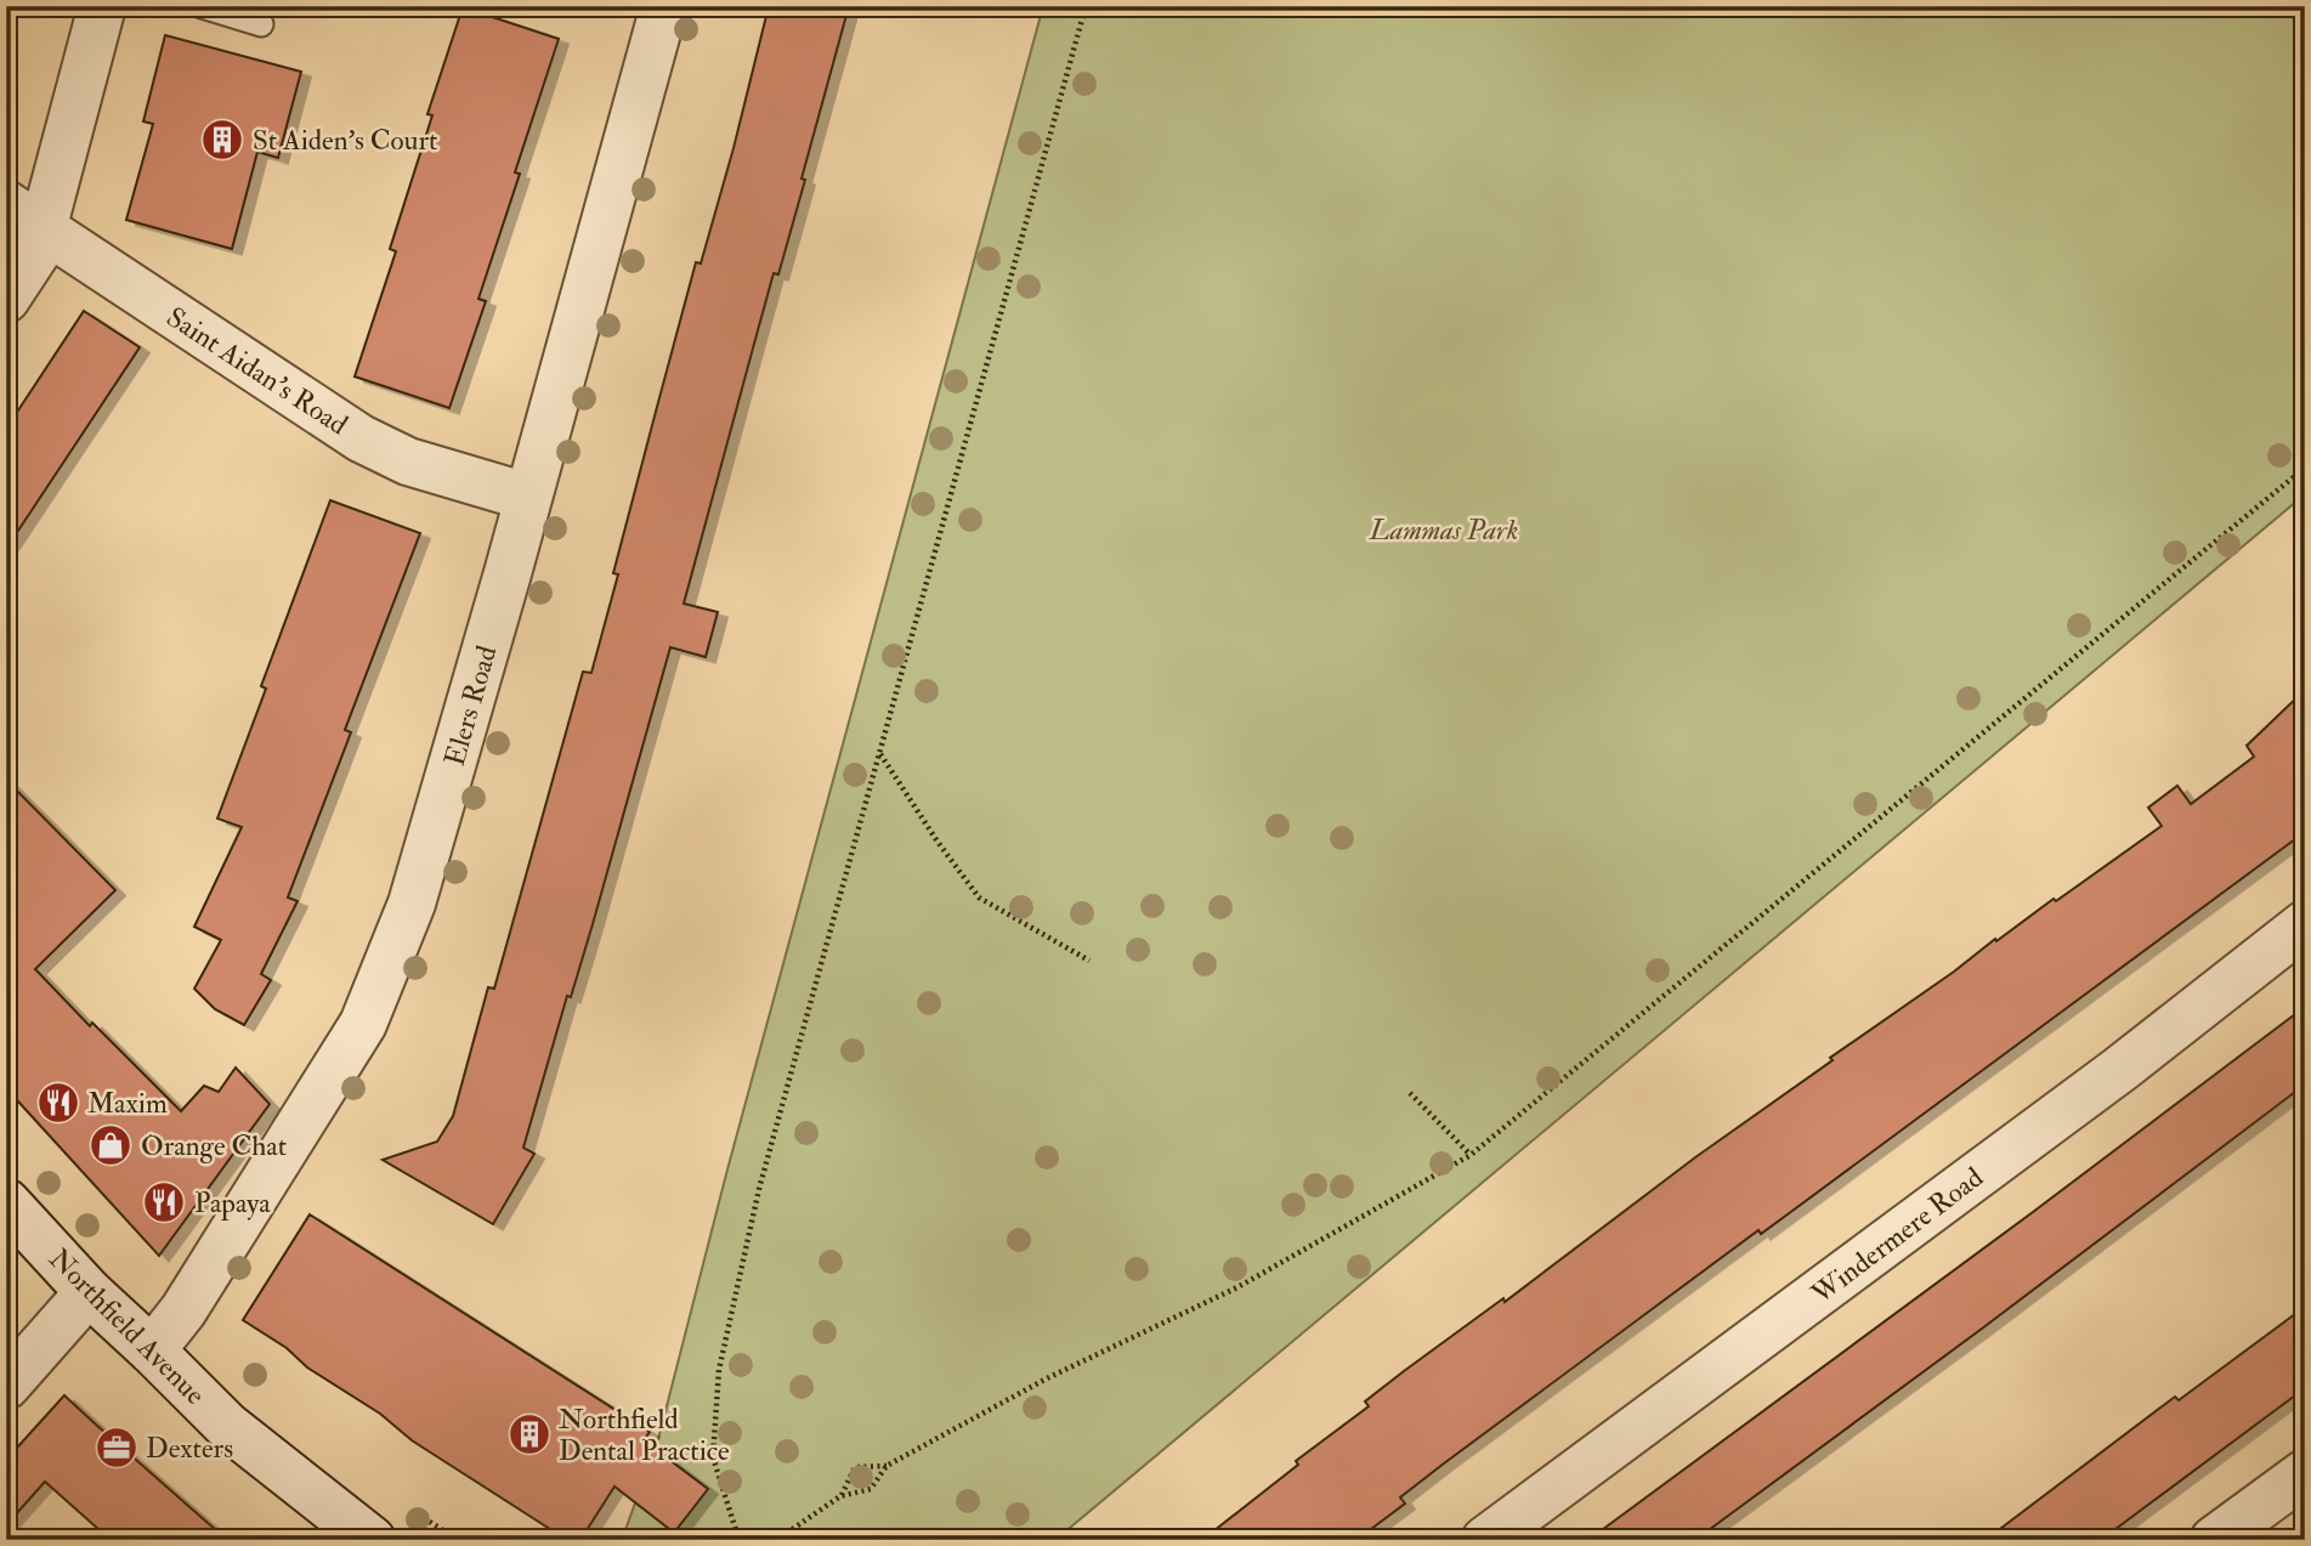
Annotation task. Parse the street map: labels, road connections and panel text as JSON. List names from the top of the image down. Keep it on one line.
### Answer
{"streets":{"street":["Saint Aidan's Road","Elers Road","Windermere Road","Northfield Avenue"]},"crossings":[["Saint Aidan's Road","Elers Road"],["Elers Road","Northfield Avenue"]],"parks":["Lammas Park"],"places":{"building":["St Aiden's Court","Northfield Dental Practice"],"restaurant":["Maxim","Papaya"],"shop":["Orange Chat"],"office":["Dexters"]}}
